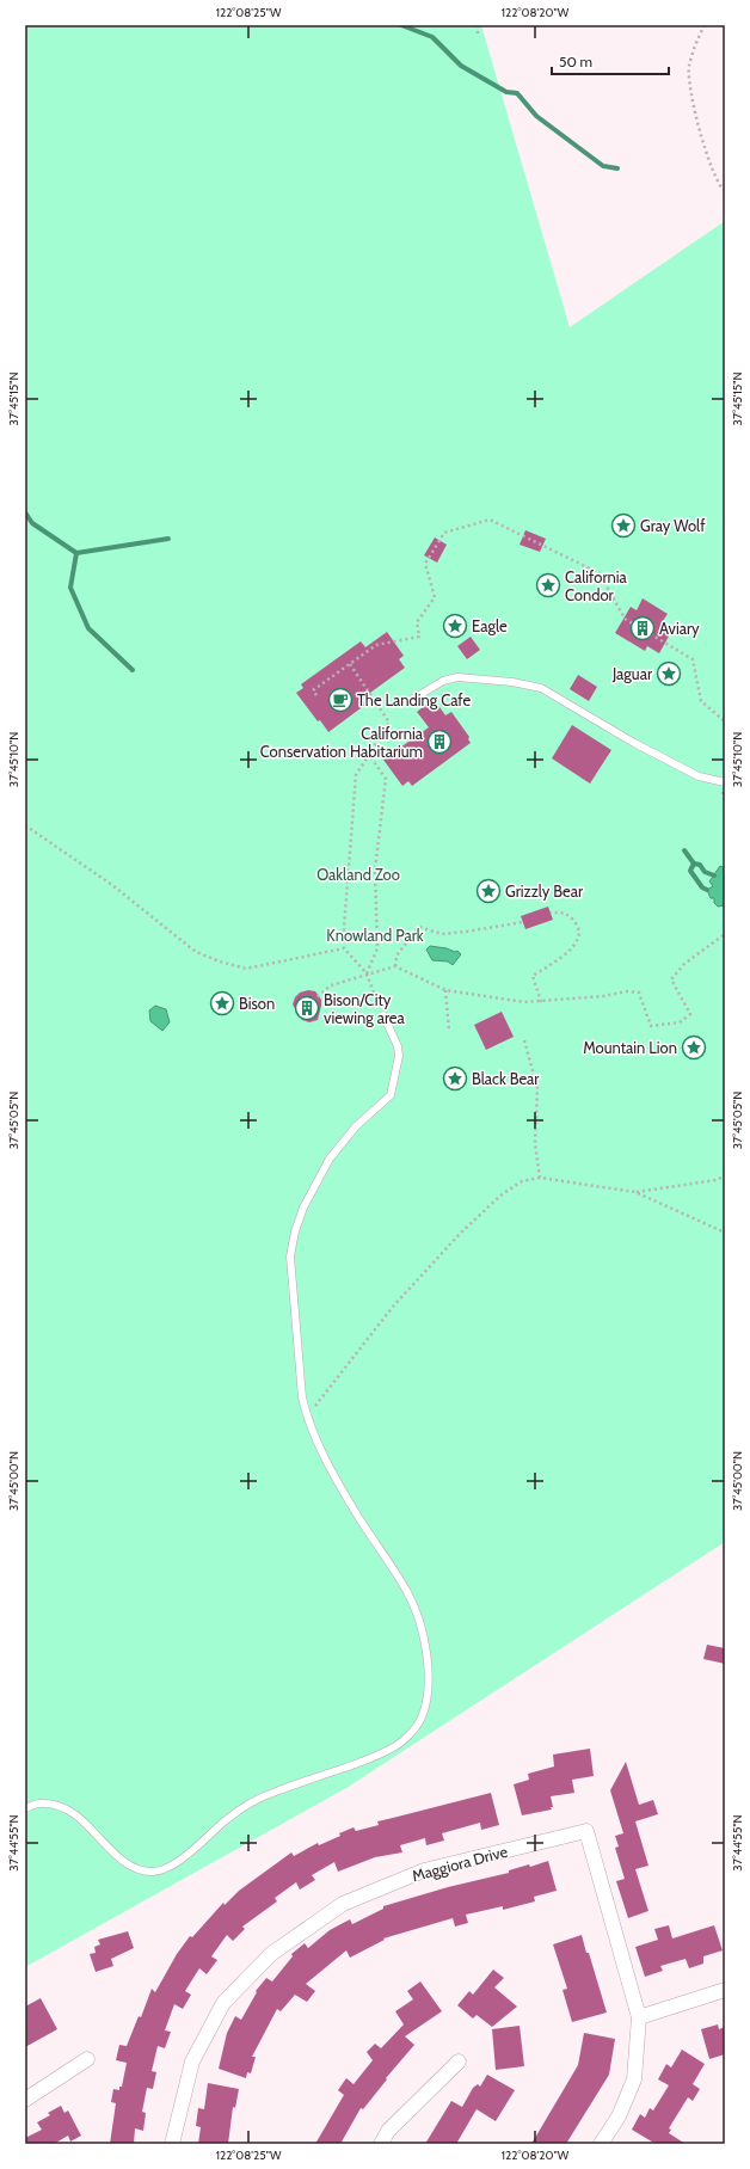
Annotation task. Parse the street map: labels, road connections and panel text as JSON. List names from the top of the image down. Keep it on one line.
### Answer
{"streets":{"street":["Maggiora Drive"]},"parks":["Oakland Zoo","Knowland Park"],"places":{"place":["Gray Wolf","California Condor","Eagle","Jaguar","Grizzly Bear","Bison","Mountain Lion","Black Bear"],"building":["Aviary","California Conservation Habitarium","Bison/City viewing area"],"cafe":["The Landing Cafe"]},"scale_bar":"50 m","coordinates":["122°08'25\"W","122°08'20\"W","37°45'15\"N","37°45'10\"N","37°45'05\"N","37°45'00\"N","37°44'55\"N"]}
